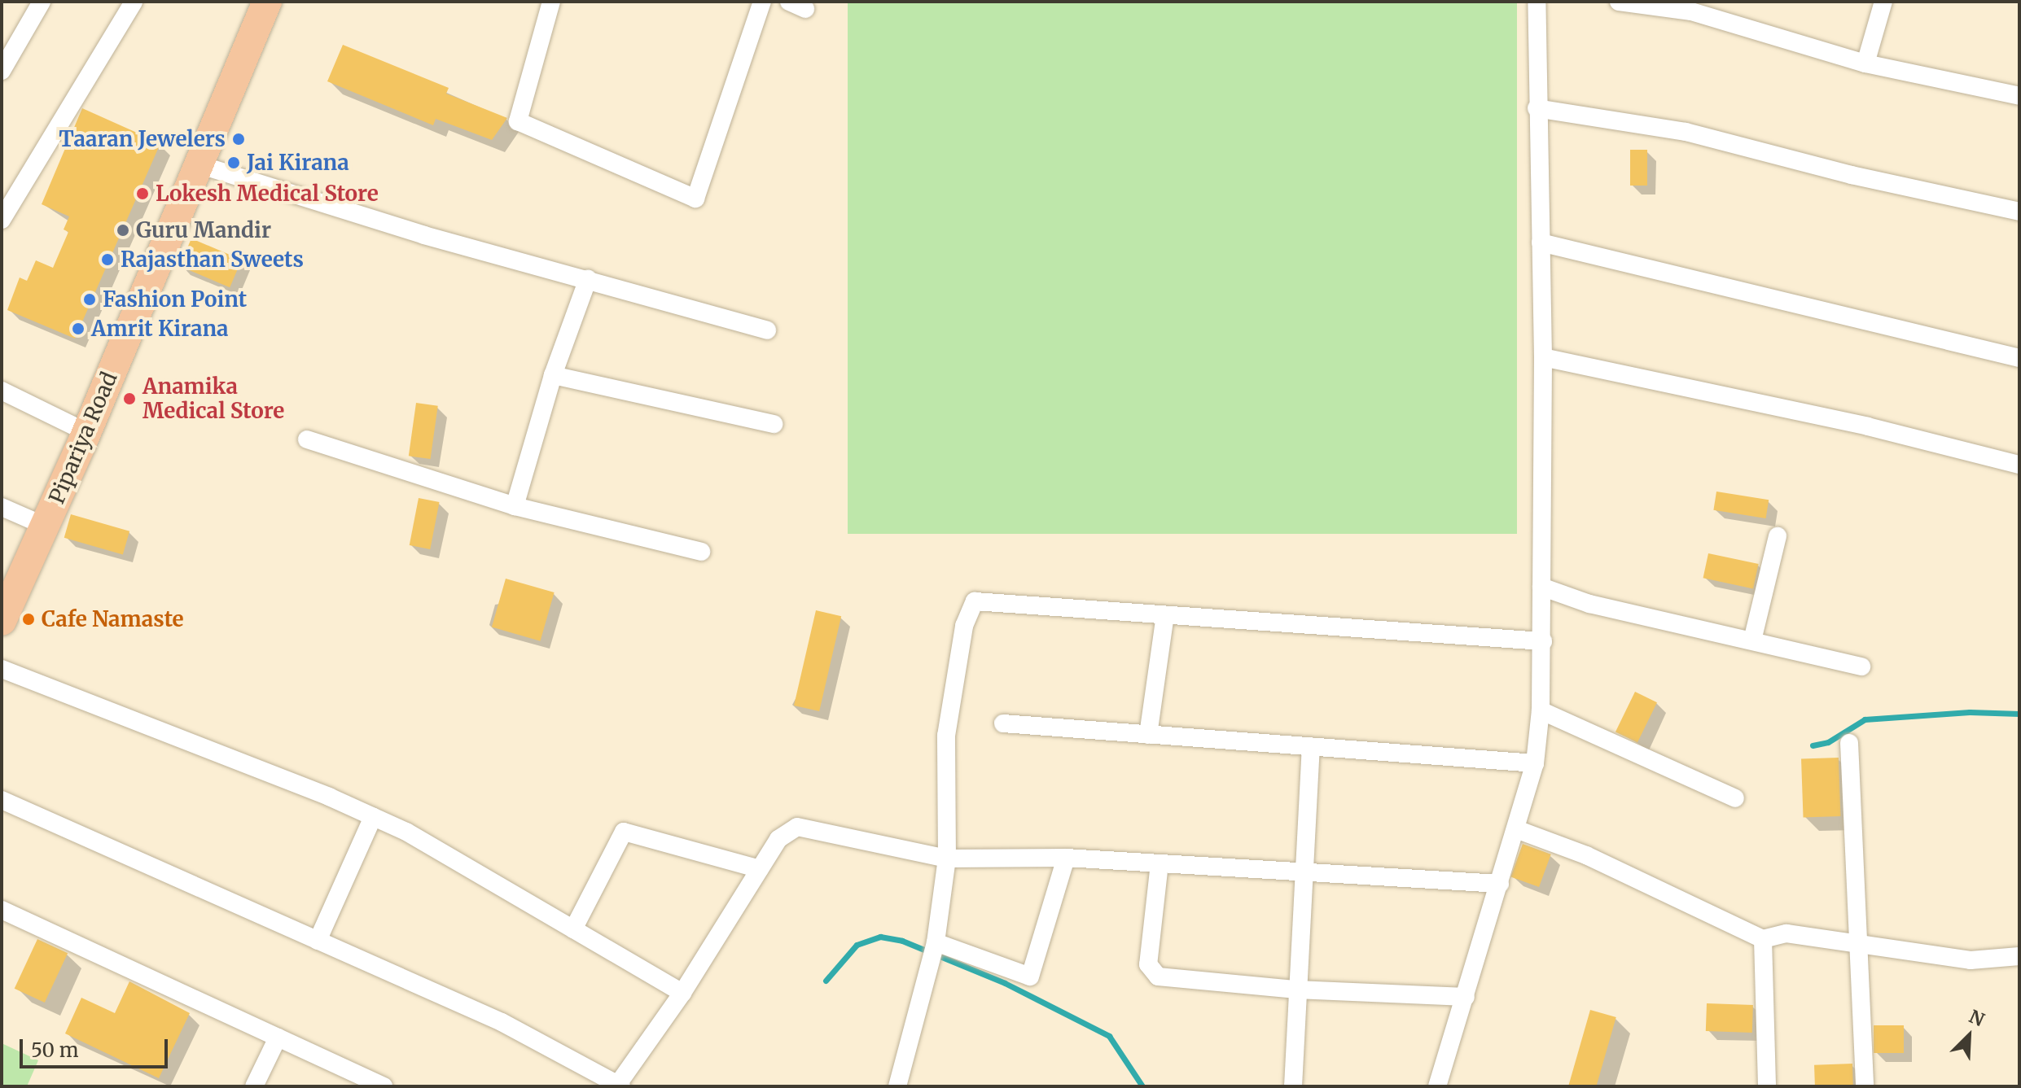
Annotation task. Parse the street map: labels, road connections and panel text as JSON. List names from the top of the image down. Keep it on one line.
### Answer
{"streets":{"main road":["Pipariya Road"]},"places":["Taaran Jewelers","Jai Kirana","Lokesh Medical Store","Guru Mandir","Rajasthan Sweets","Fashion Point","Amrit Kirana","Anamika Medical Store","Cafe Namaste"],"scale_bar":"50 m","north":"top right"}
